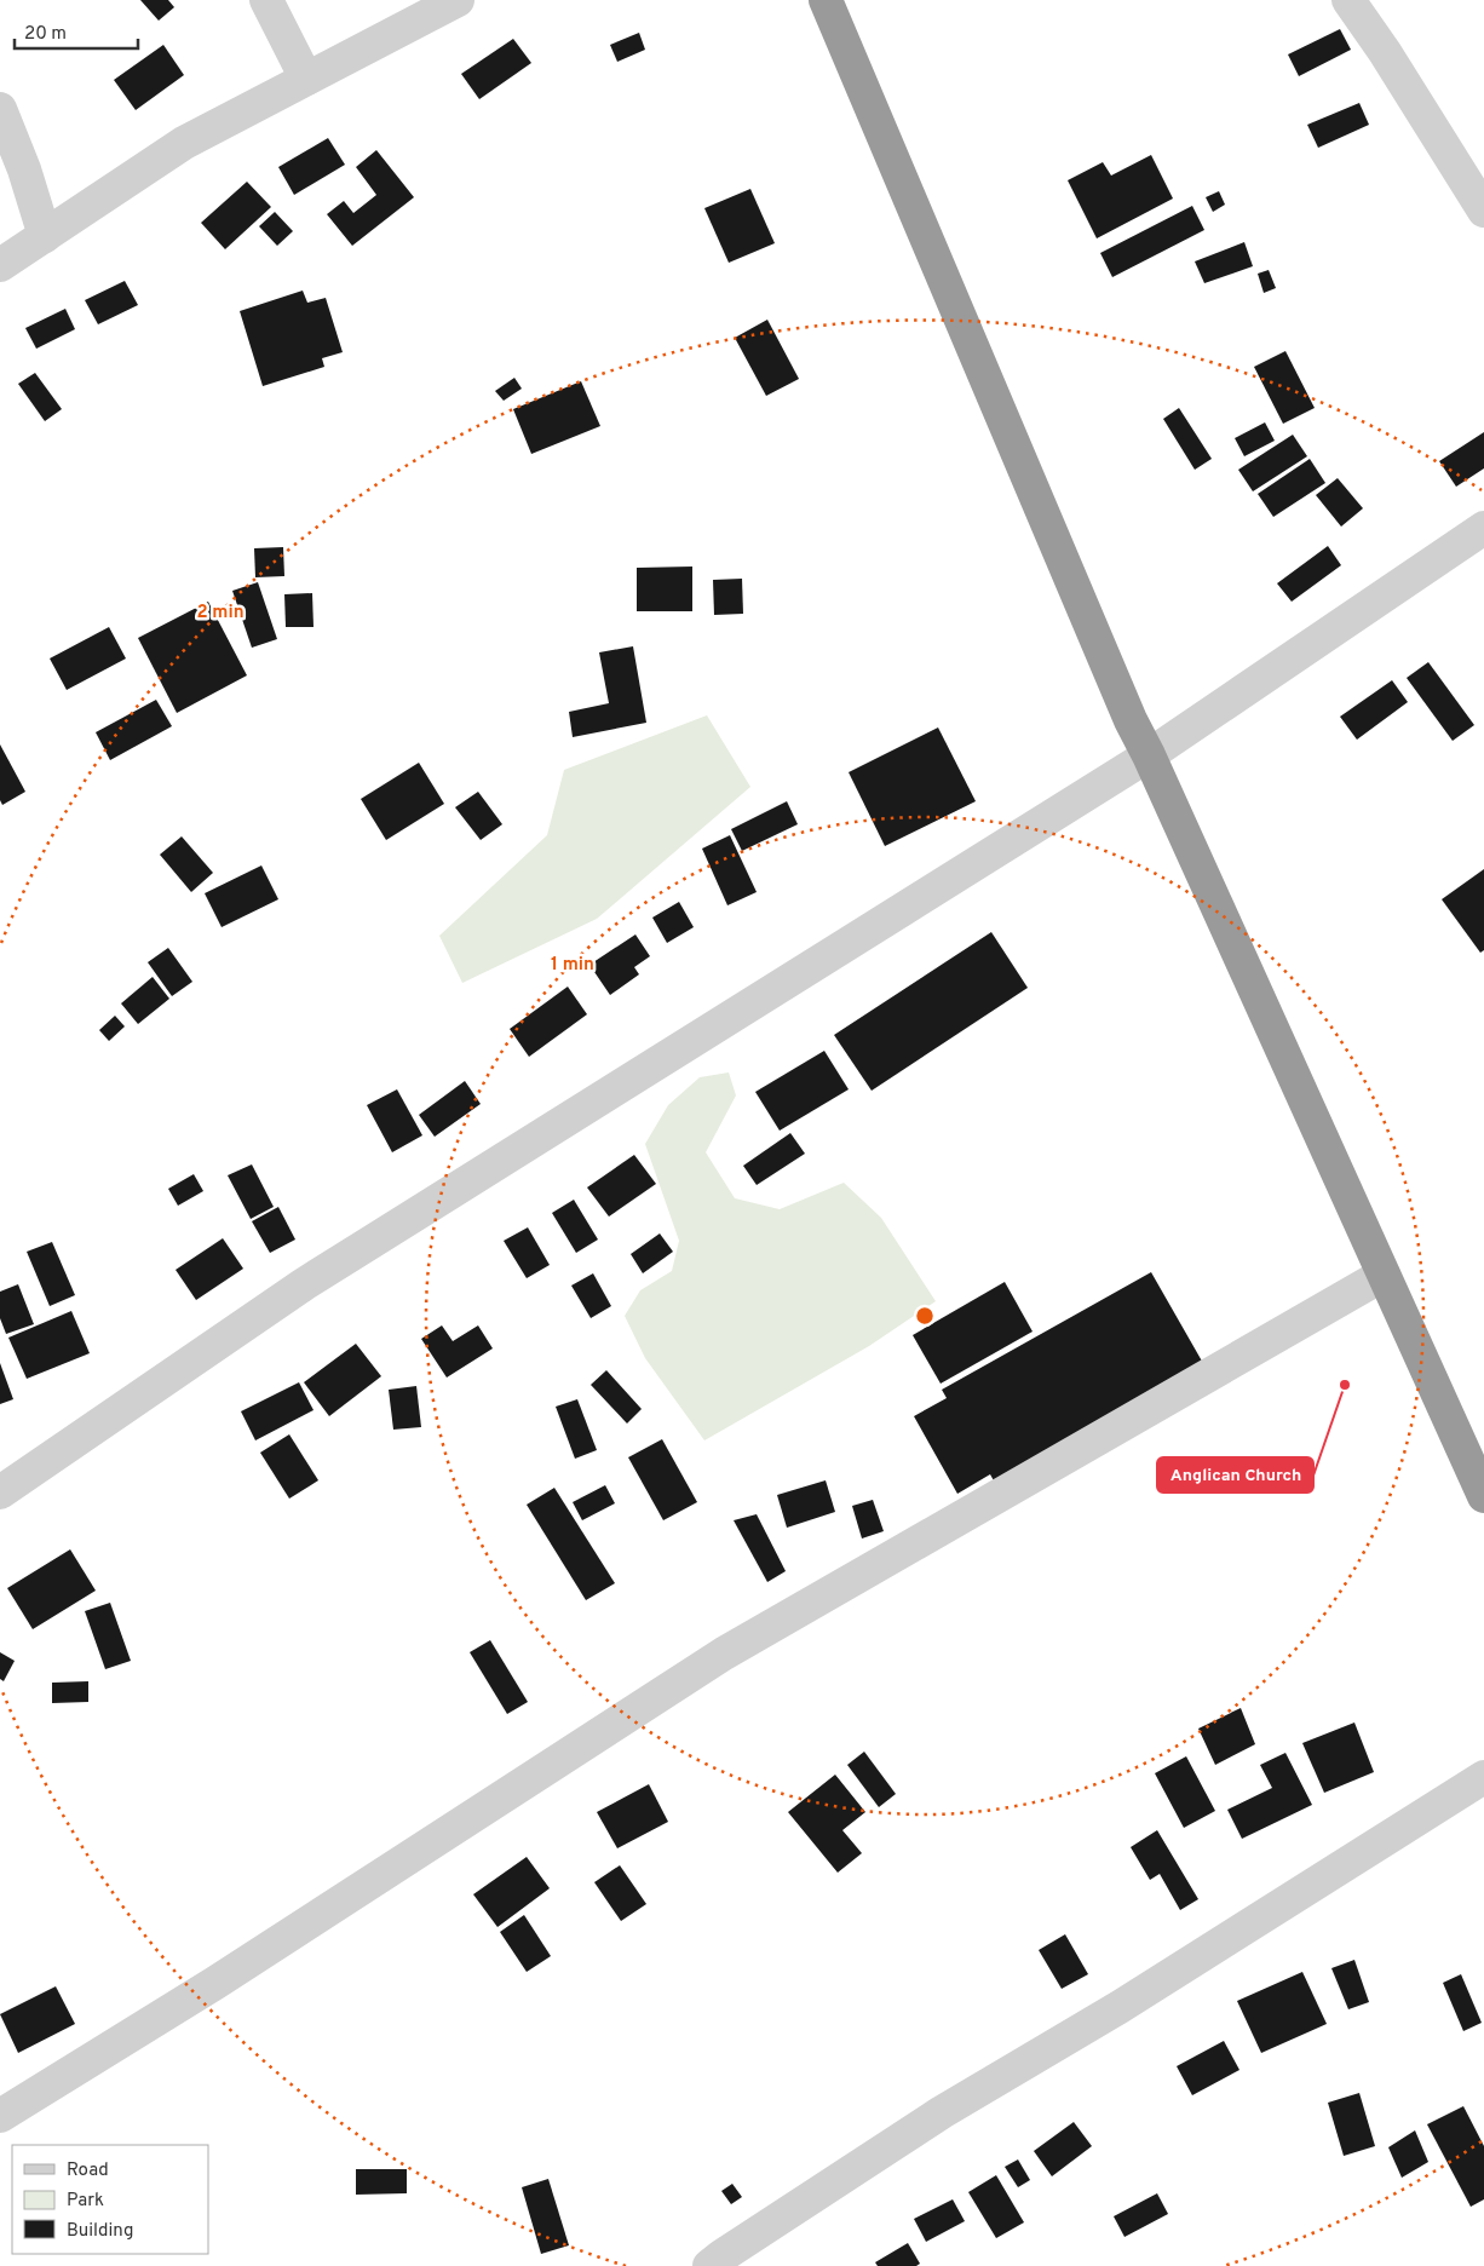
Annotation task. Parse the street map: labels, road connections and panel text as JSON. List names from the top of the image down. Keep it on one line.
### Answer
{"places":["Anglican Church"],"legend":["Road","Park","Building"],"scale_bar":"20 m","rings":["2 min","1 min"]}
